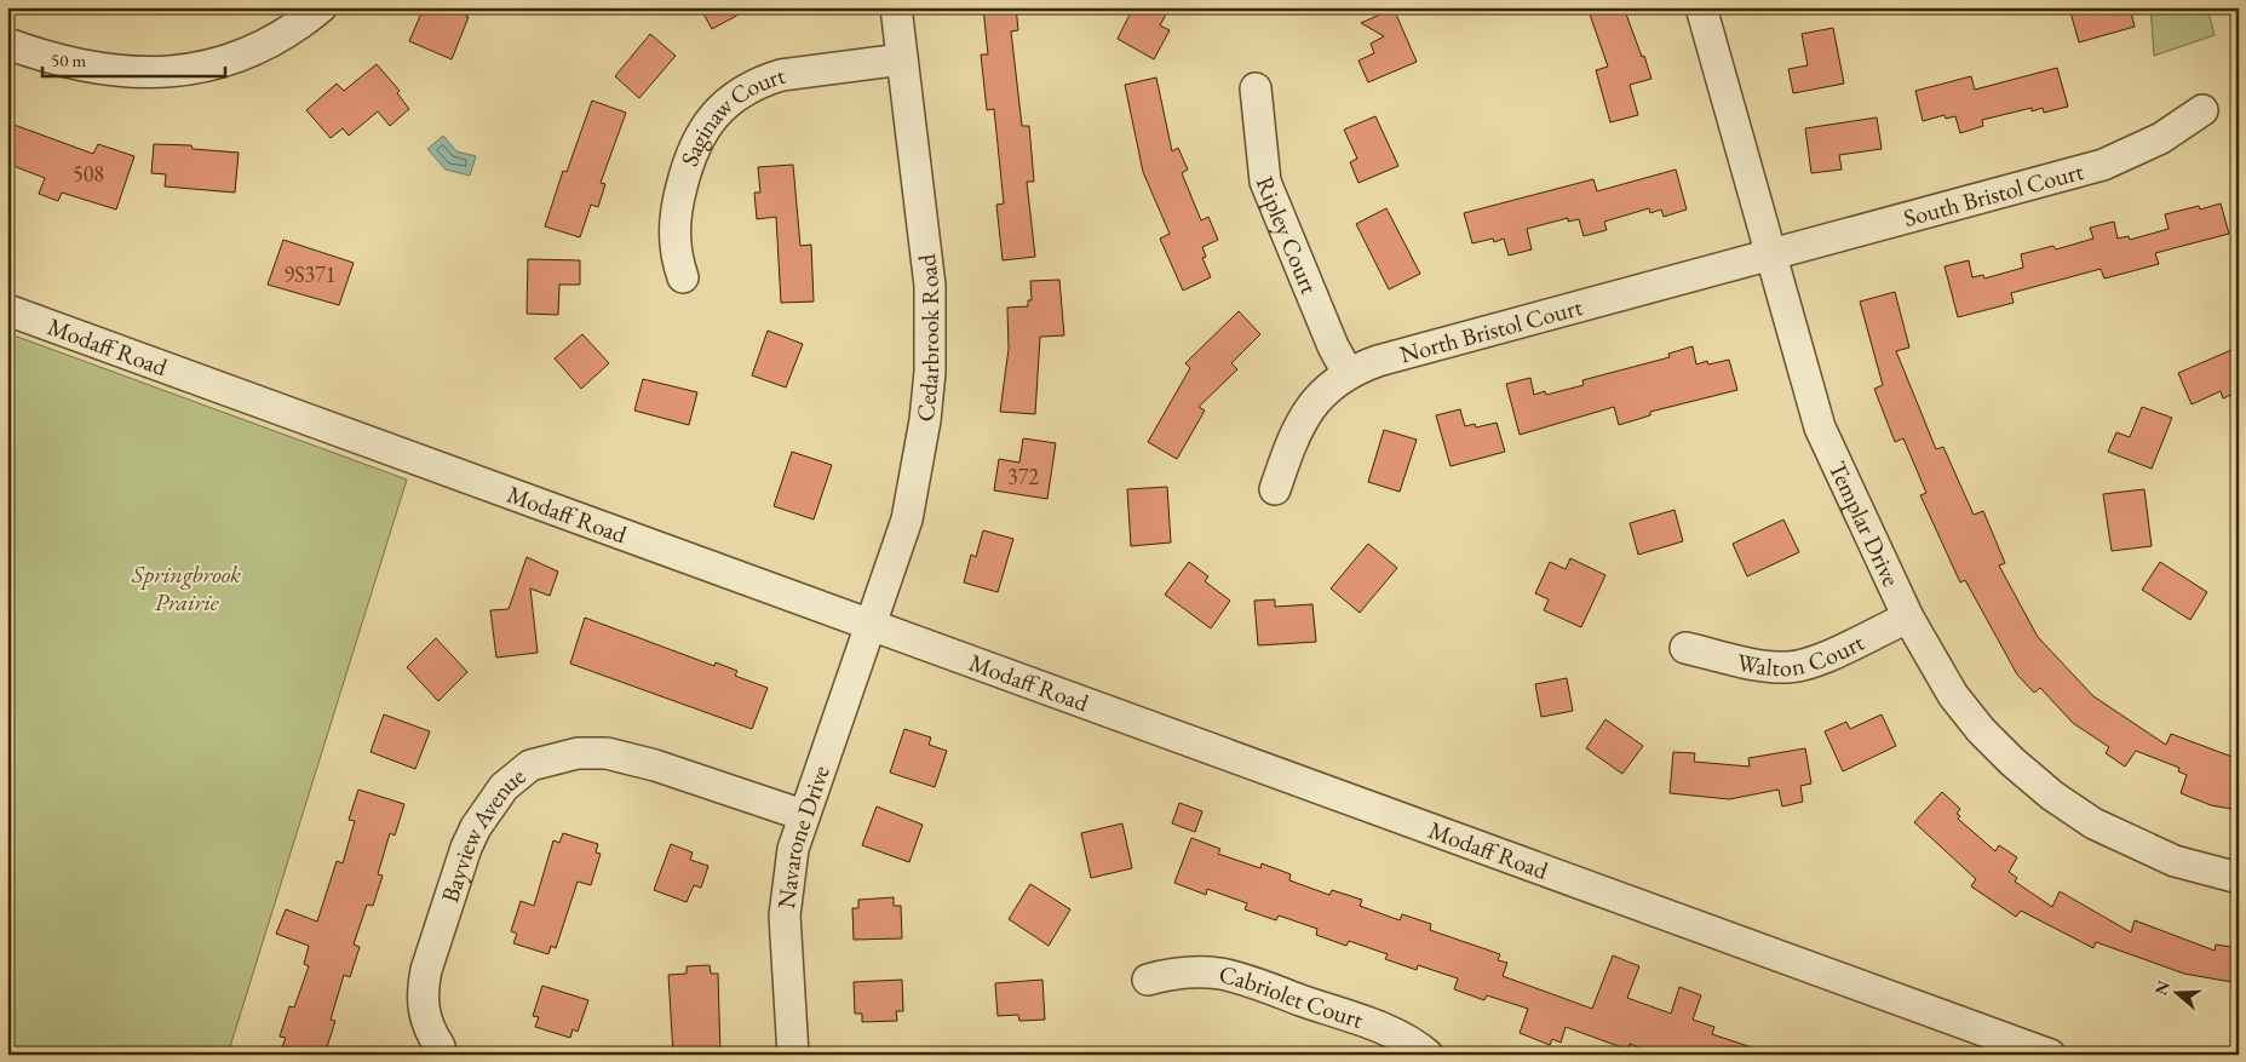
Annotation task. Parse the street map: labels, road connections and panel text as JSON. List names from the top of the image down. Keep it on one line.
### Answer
{"streets":{"street":["Saginaw Court","South Bristol Court","Ripley Court","North Bristol Court","Cedarbrook Road","Modaff Road","Templar Drive","Walton Court","Navarone Drive","Bayview Avenue","Cabriolet Court"]},"crossings":[["Saginaw Court","Cedarbrook Road"],["South Bristol Court","North Bristol Court"],["South Bristol Court","Templar Drive"],["Ripley Court","North Bristol Court"],["North Bristol Court","Templar Drive"],["Cedarbrook Road","Modaff Road"],["Cedarbrook Road","Navarone Drive"],["Modaff Road","Navarone Drive"],["Templar Drive","Walton Court"],["Navarone Drive","Bayview Avenue"]],"parks":["Springbrook Prairie"],"house_numbers":["508","9S371","372"],"scale_bar":"50 m","north":"left"}
